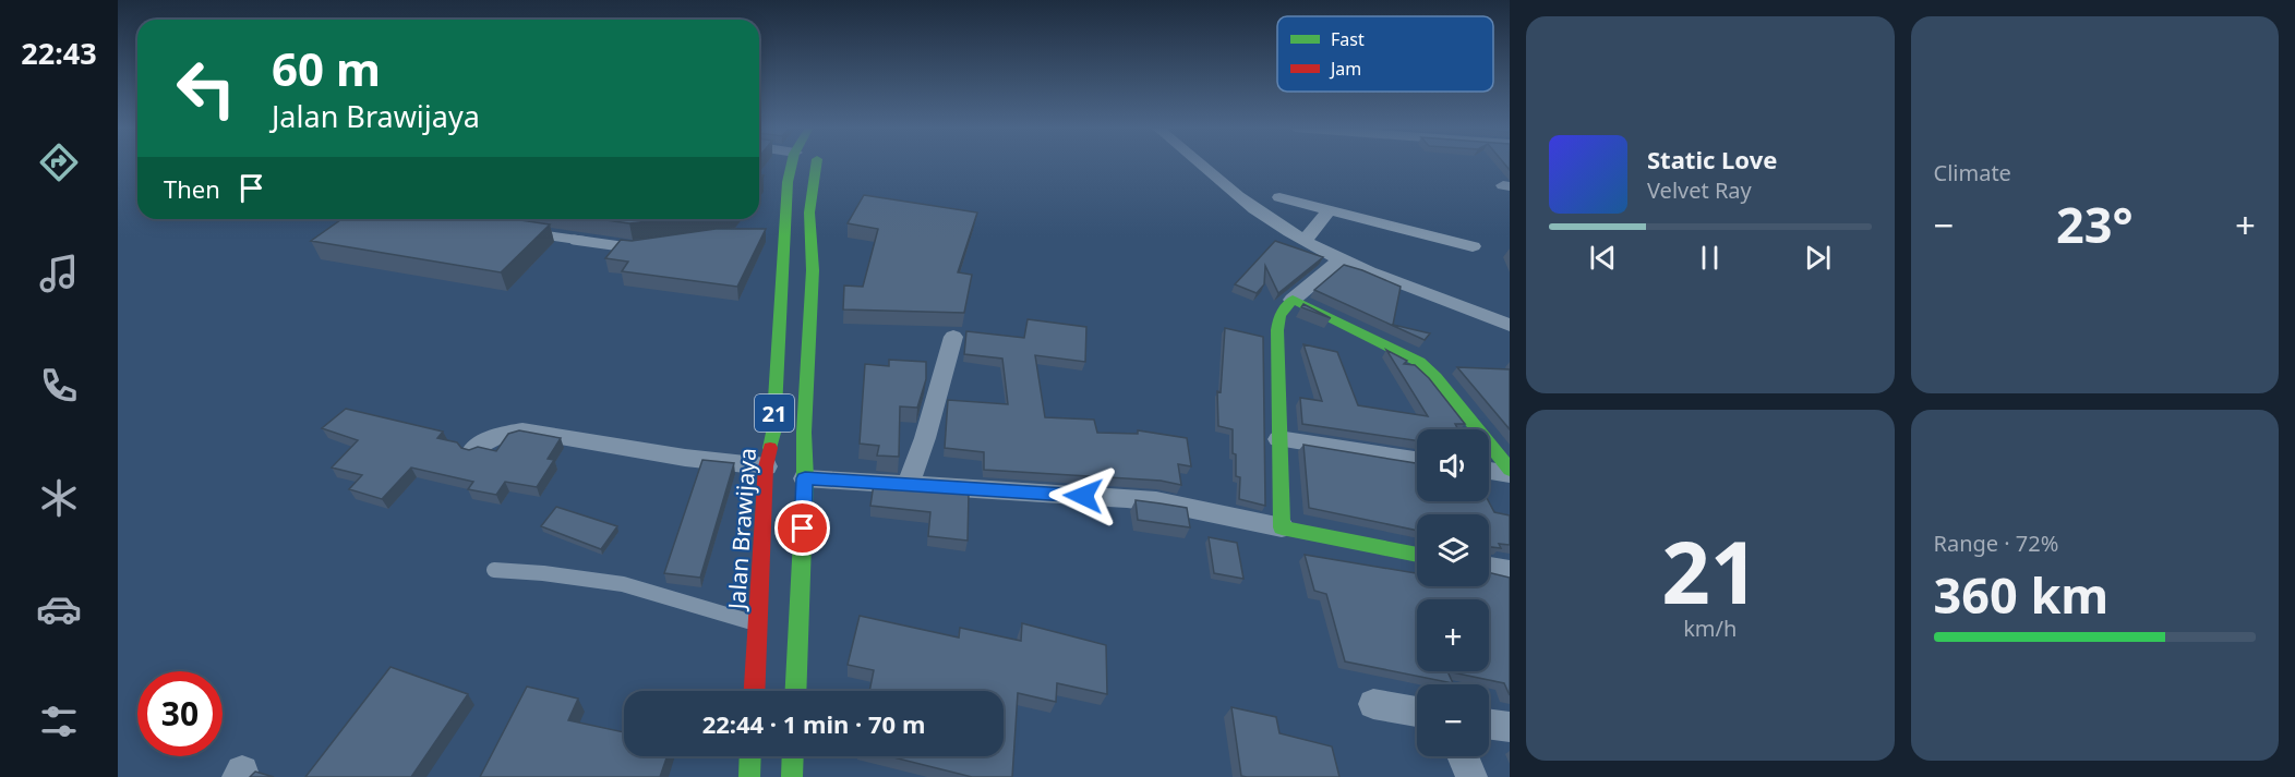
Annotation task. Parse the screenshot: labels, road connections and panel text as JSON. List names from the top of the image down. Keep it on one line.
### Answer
{"streets":{"main road":["21","Jalan Brawijaya"]},"legend":["Fast","Jam"],"page":{"tabs":"22:43","tile":["Climate",["21","km/h"],["Range · 72%","360 km"]],"turn":["60 m","Jalan Brawijaya"],"song":["Static Love","Velvet Ray"],"then":"Then","heat":["−","23°","+"],"map_buttons":["+","−"],"limit":"30","trip":"22:44 · 1 min · 70 m"}}
